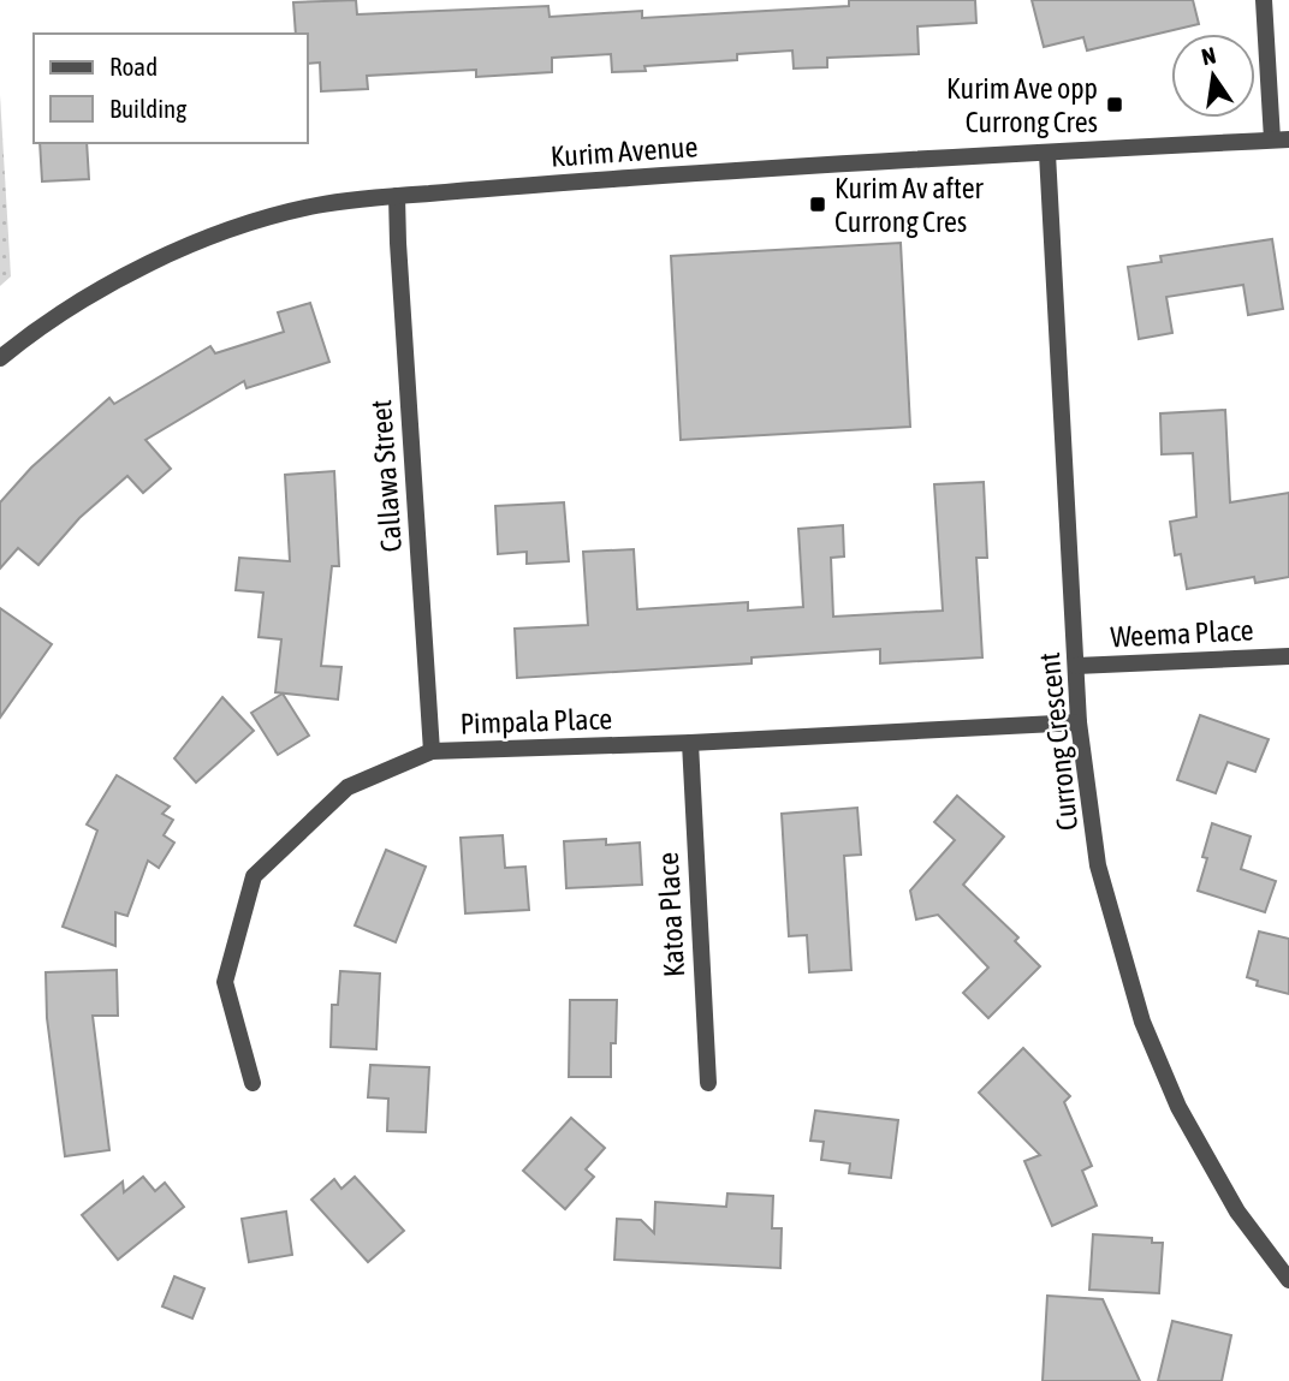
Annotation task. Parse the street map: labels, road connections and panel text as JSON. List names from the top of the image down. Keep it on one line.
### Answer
{"streets":{"street":["Kurim Avenue","Callawa Street","Weema Place","Pimpala Place","Currong Crescent","Katoa Place"]},"crossings":[["Kurim Avenue","Callawa Street"],["Kurim Avenue","Currong Crescent"],["Callawa Street","Pimpala Place"],["Weema Place","Currong Crescent"],["Pimpala Place","Currong Crescent"],["Pimpala Place","Katoa Place"]],"places":{"transit":["Kurim Ave opp Currong Cres","Kurim Av after Currong Cres"]},"legend":["Road","Building"],"north":"top"}
